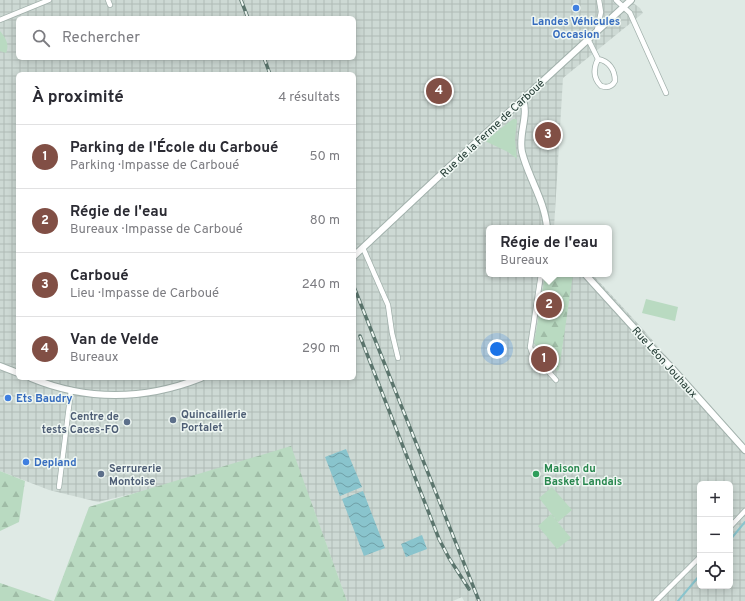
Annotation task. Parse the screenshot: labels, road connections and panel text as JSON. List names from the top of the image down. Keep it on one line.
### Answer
{"streets":{"street":["Rue de la Ferme de Carboué","Rue Léon Jouhaux"]},"places":["Landes Véhicules Occasion","Ets Baudry","Quincaillerie Portalet","Centre de tests Caces-FO","Depland","Serrurerie Montoise","Maison du Basket Landais"],"page":{"search":"Rechercher","heading":["À proximité","4 résultats"],"pins":["4","3","2","1"],"list":[{"mark":"1","name":"Parking de l'École du Carboué","note":"Parking · Impasse de Carboué","value":"50 m"},{"mark":"2","name":"Régie de l'eau","note":"Bureaux · Impasse de Carboué","value":"80 m"},{"mark":"3","name":"Carboué","note":"Lieu · Impasse de Carboué","value":"240 m"},{"mark":"4","name":"Van de Velde","note":"Bureaux","value":"290 m"}],"popup":["Régie de l'eau","Bureaux"],"map_buttons":["+","−"]}}
